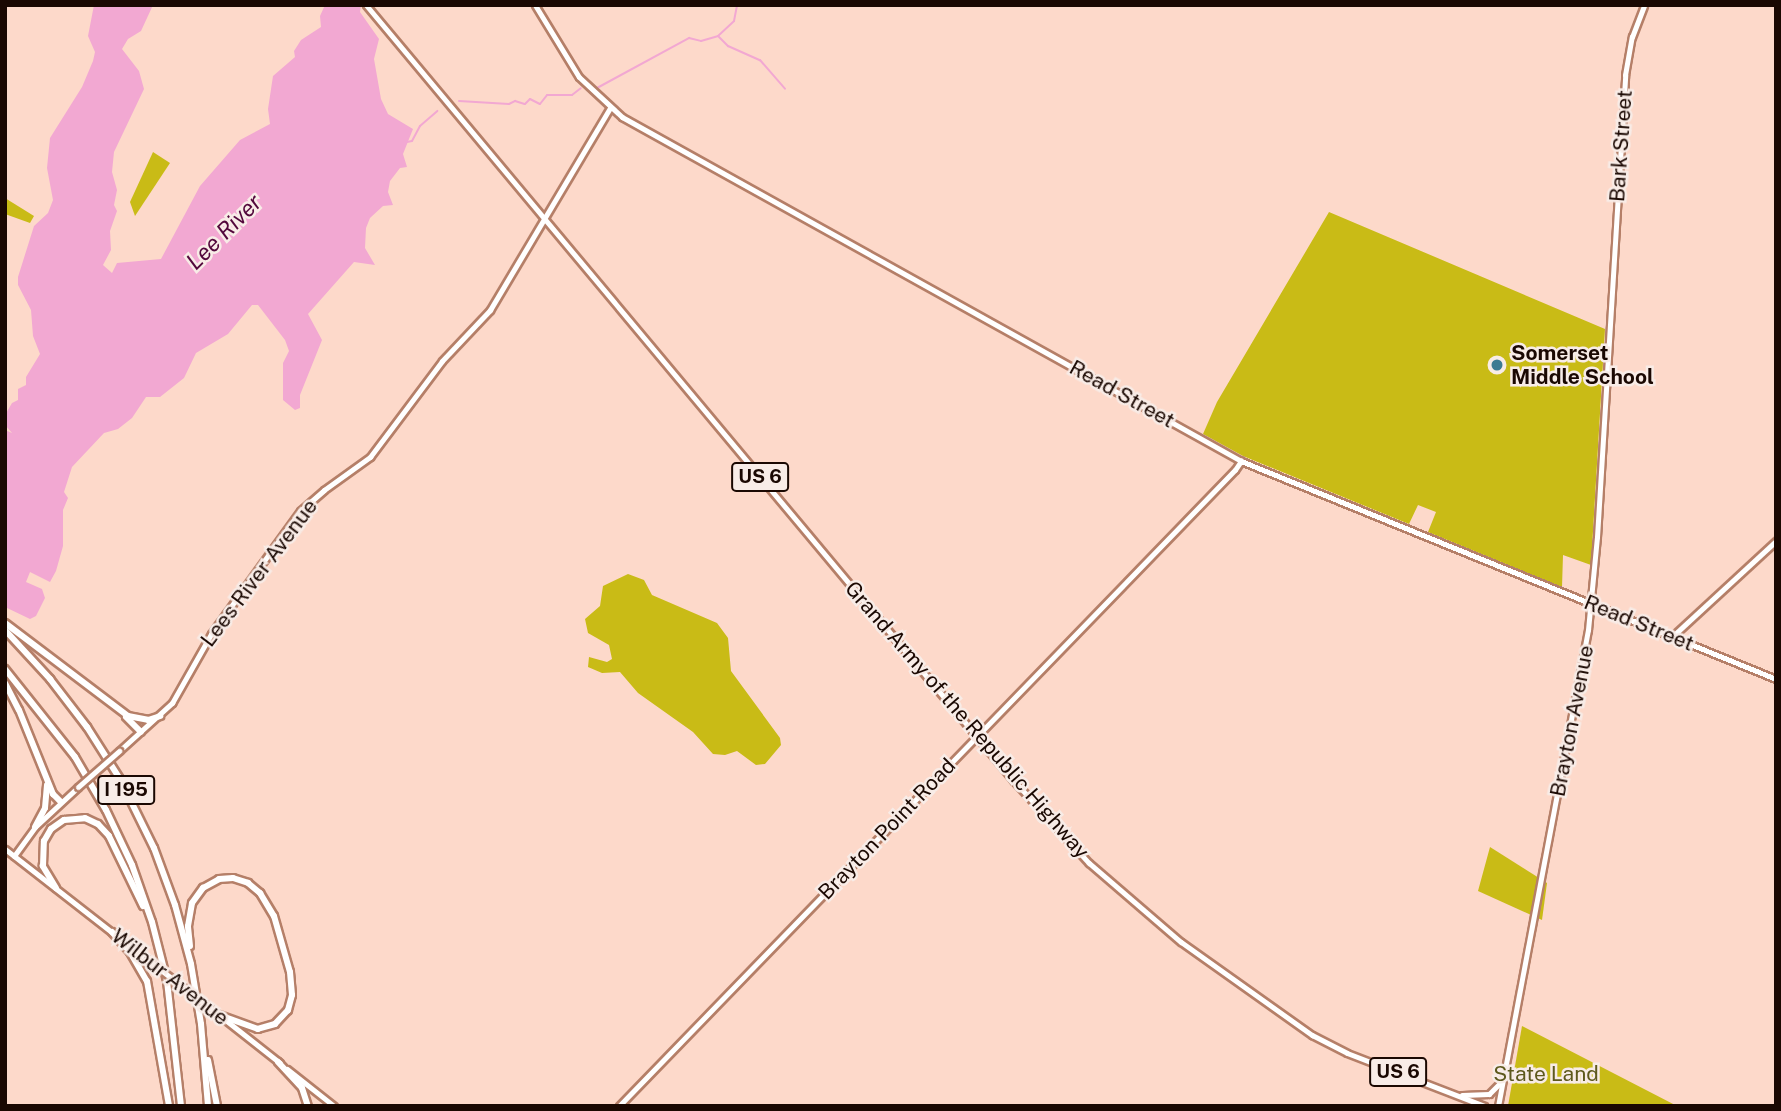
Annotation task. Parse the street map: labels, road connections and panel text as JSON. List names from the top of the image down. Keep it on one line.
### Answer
{"streets":{"highway":["I 195"],"main road":["Bark Street","Read Street","US 6","Lees River Avenue","Grand Army of the Republic Highway","Brayton Avenue","Wilbur Avenue"],"street":["Brayton Point Road"]},"crossings":[["Bark Street","Brayton Avenue"],["Read Street","Lees River Avenue"],["Read Street","Brayton Avenue"],["Read Street","Brayton Point Road"],["US 6","Lees River Avenue"],["US 6","Grand Army of the Republic Highway"],["Lees River Avenue","Grand Army of the Republic Highway"],["Lees River Avenue","Wilbur Avenue"],["Grand Army of the Republic Highway","Brayton Point Road"]],"water":["Lee River"],"parks":["State Land"],"places":["Somerset Middle School"]}
